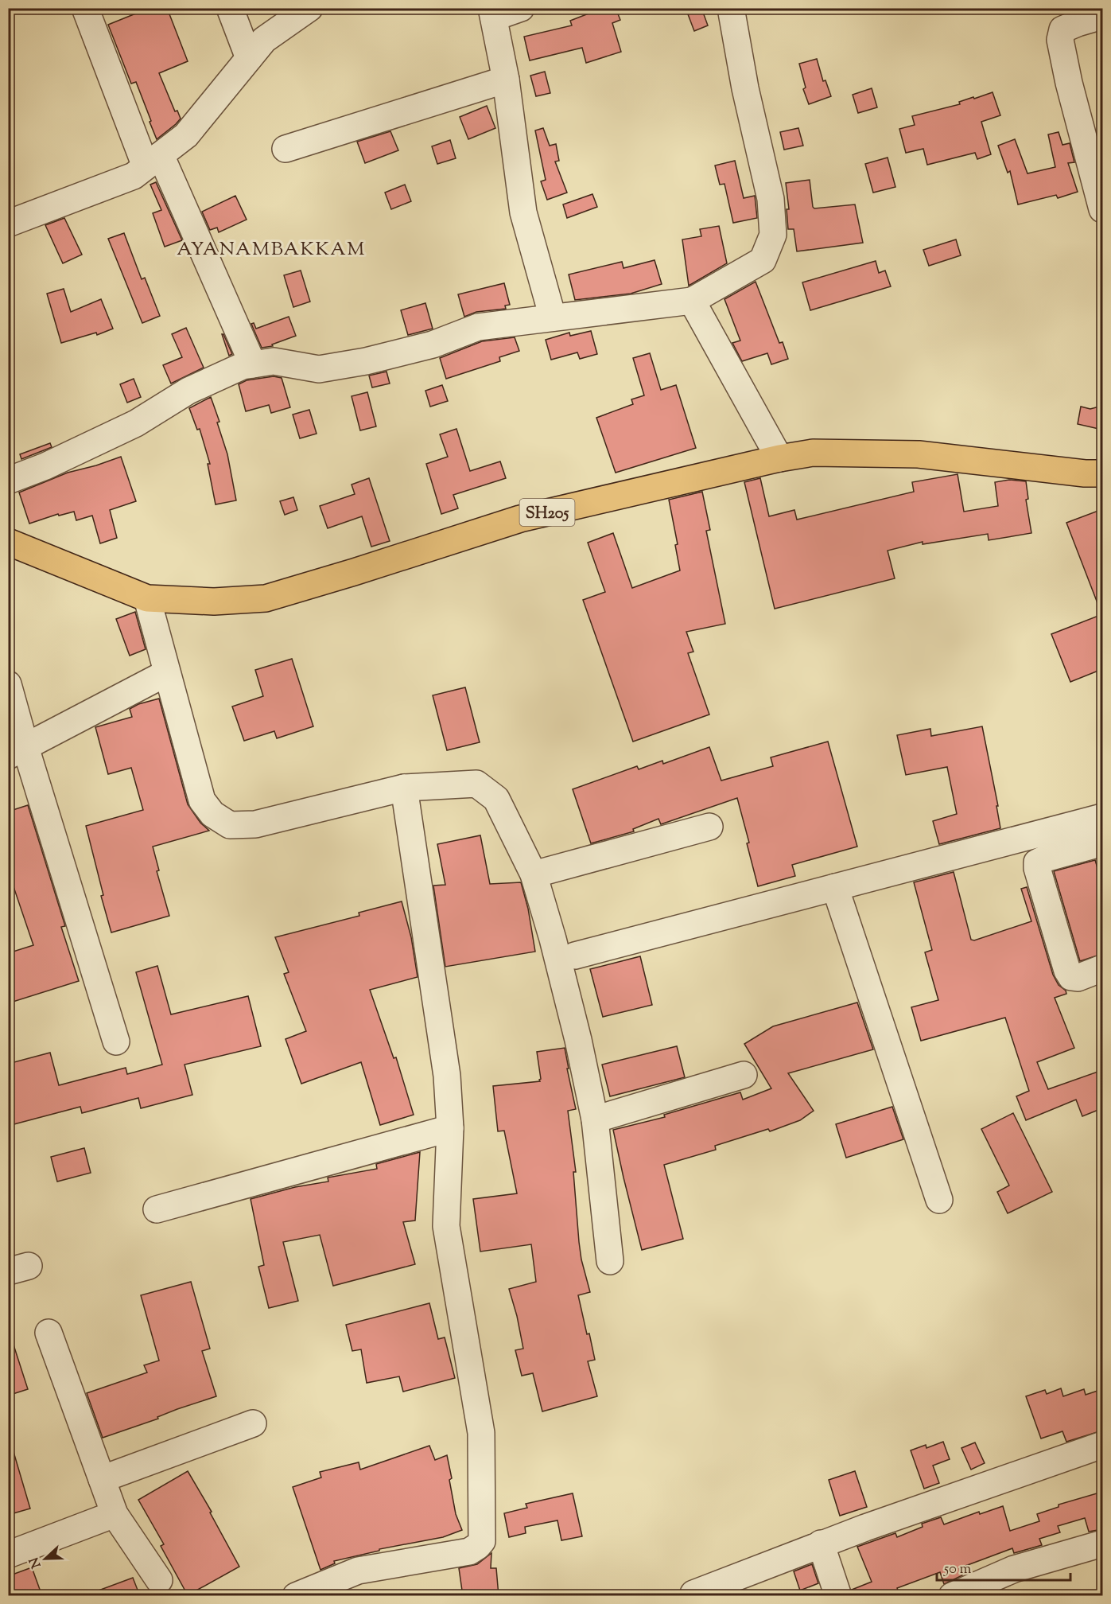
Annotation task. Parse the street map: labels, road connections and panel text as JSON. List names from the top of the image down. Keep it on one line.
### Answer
{"streets":{"main road":["SH205"]},"districts":["AYANAMBAKKAM"],"scale_bar":"50 m","north":"left"}
